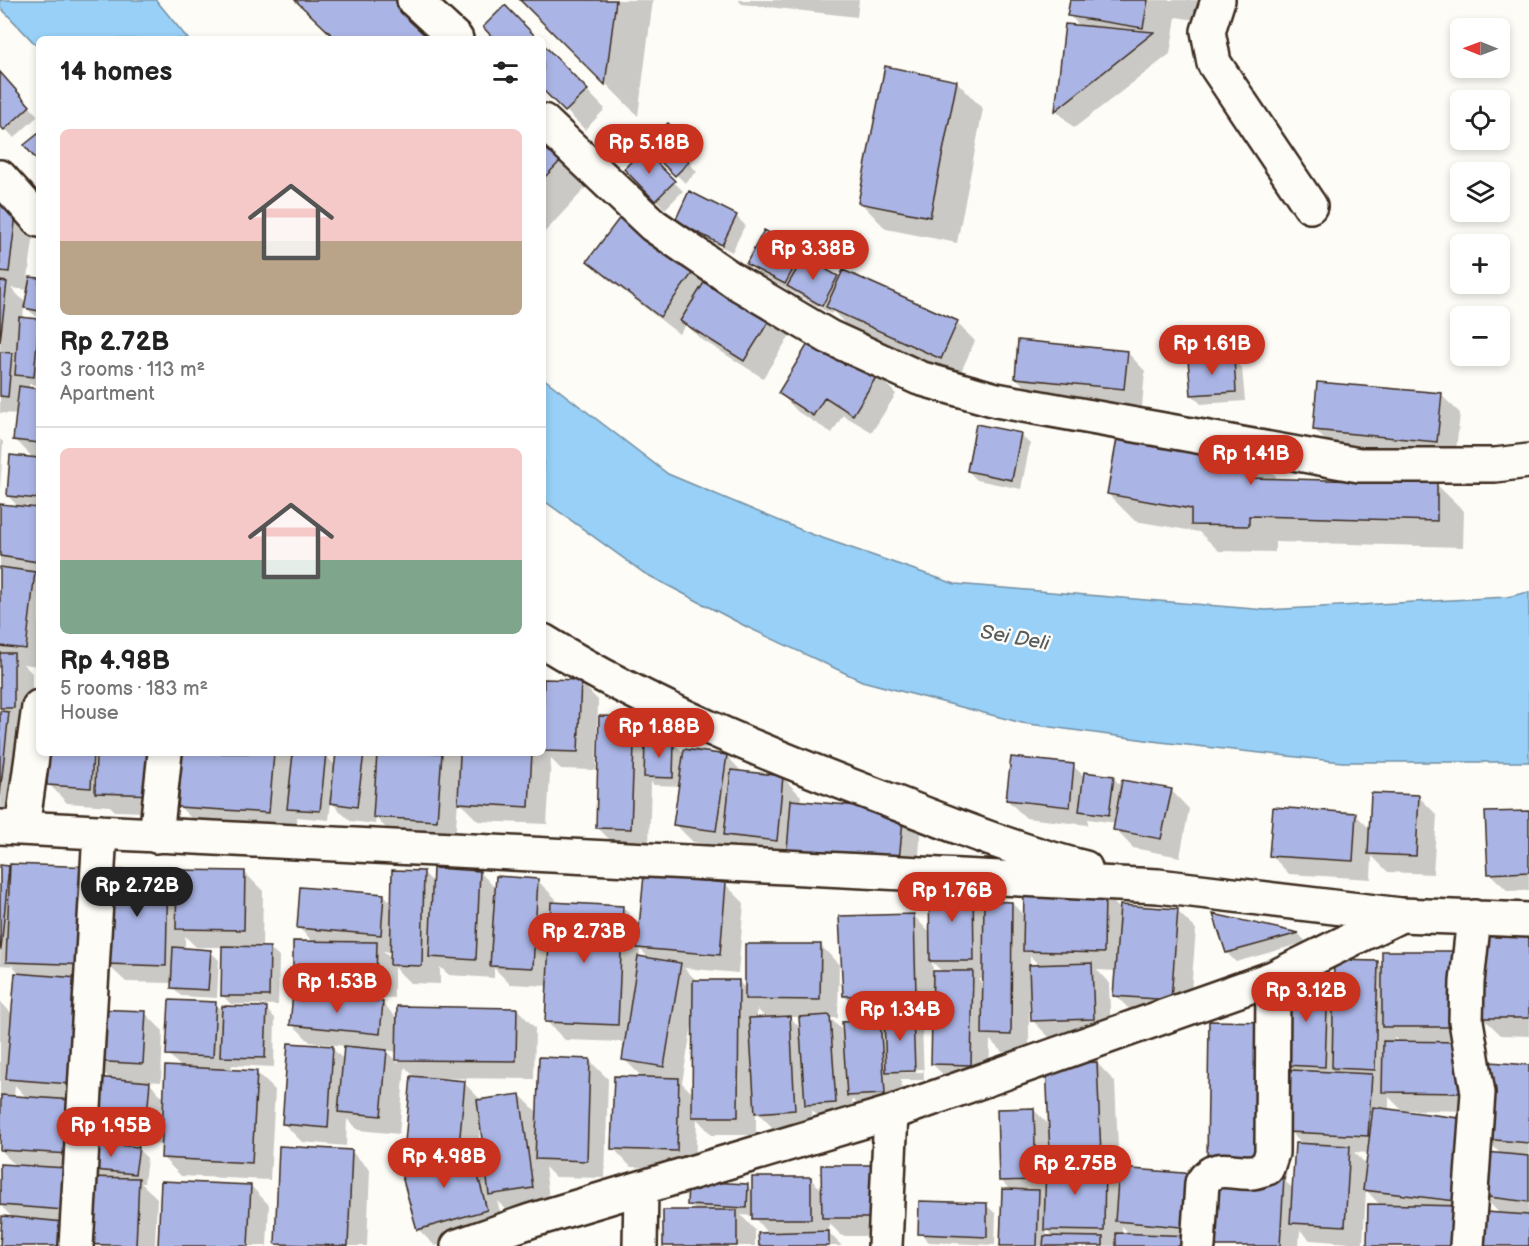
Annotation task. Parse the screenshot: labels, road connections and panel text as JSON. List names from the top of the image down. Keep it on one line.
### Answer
{"water":["Sei Deli"],"north":"left","page":{"map_buttons":["+","−"],"heading":"14 homes","list":[{"name":"Rp 2.72B","note":"3 rooms · 113 m² · Apartment"},{"name":"Rp 4.98B","note":"5 rooms · 183 m² · House"}],"price":["Rp 5.18B","Rp 3.38B","Rp 1.61B","Rp 1.41B","Rp 1.88B","Rp 2.72B","Rp 1.76B","Rp 2.73B","Rp 1.53B","Rp 3.12B","Rp 1.34B","Rp 1.95B","Rp 4.98B","Rp 2.75B"]}}
